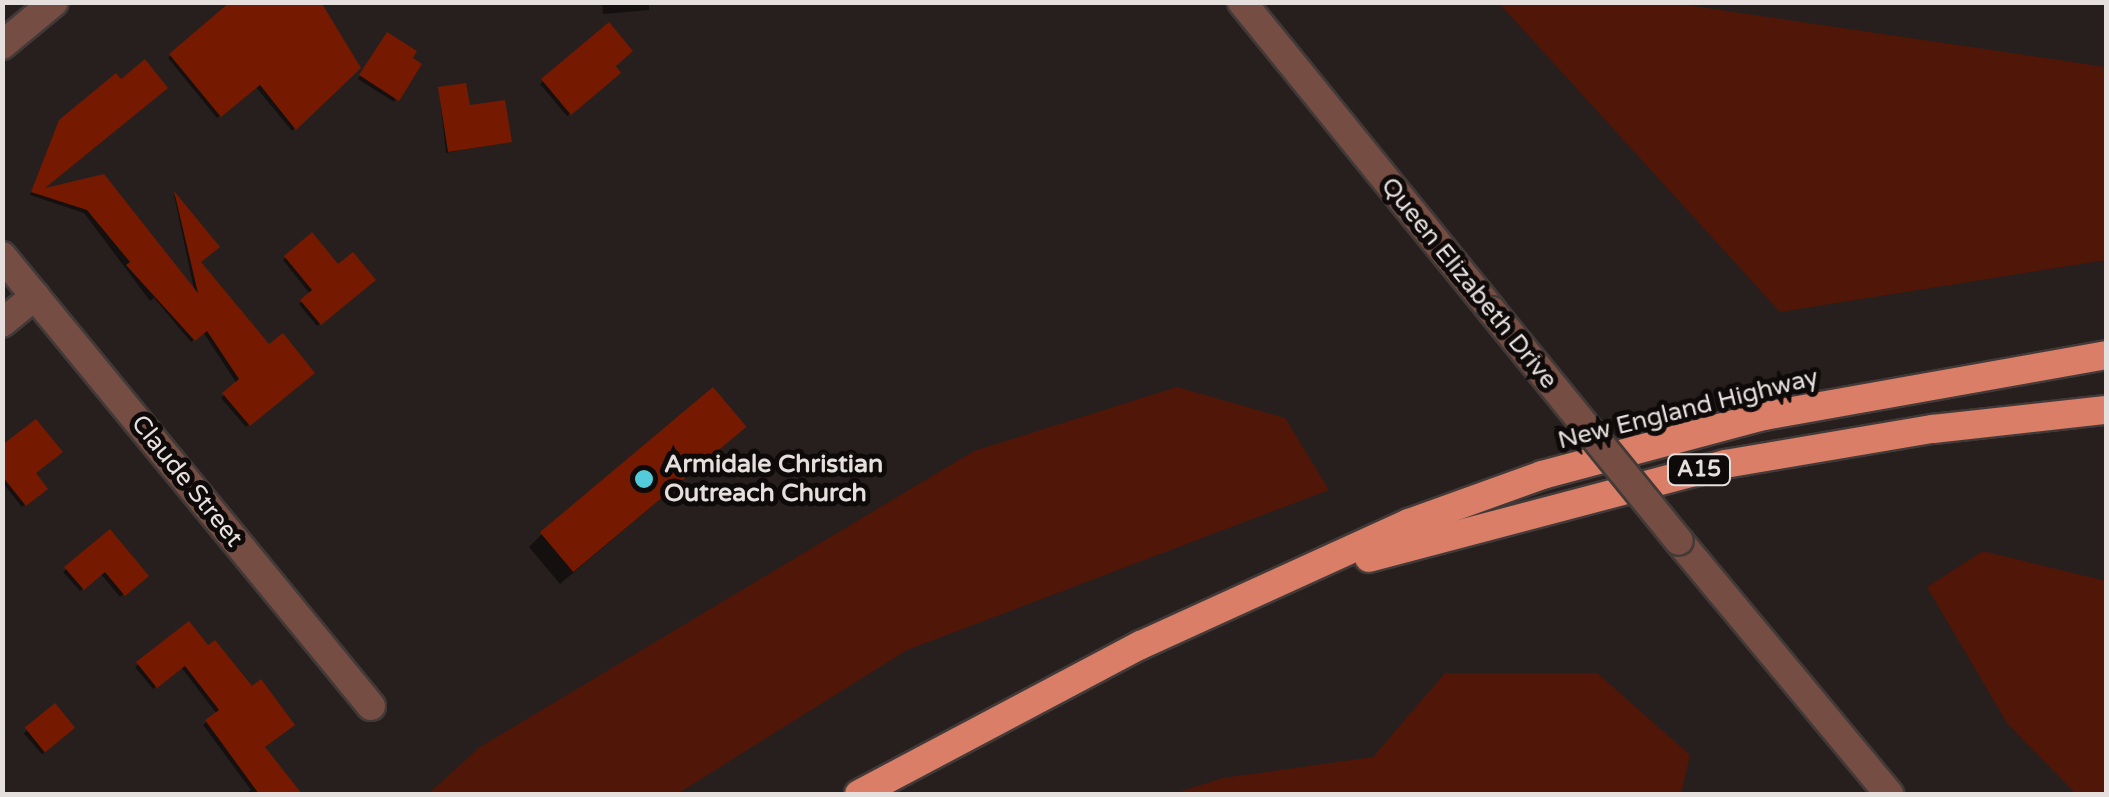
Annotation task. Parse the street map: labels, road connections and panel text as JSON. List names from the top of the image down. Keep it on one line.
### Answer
{"streets":{"highway":["New England Highway","A15"],"street":["Queen Elizabeth Drive","Claude Street"]},"places":["Armidale Christian Outreach Church"]}
